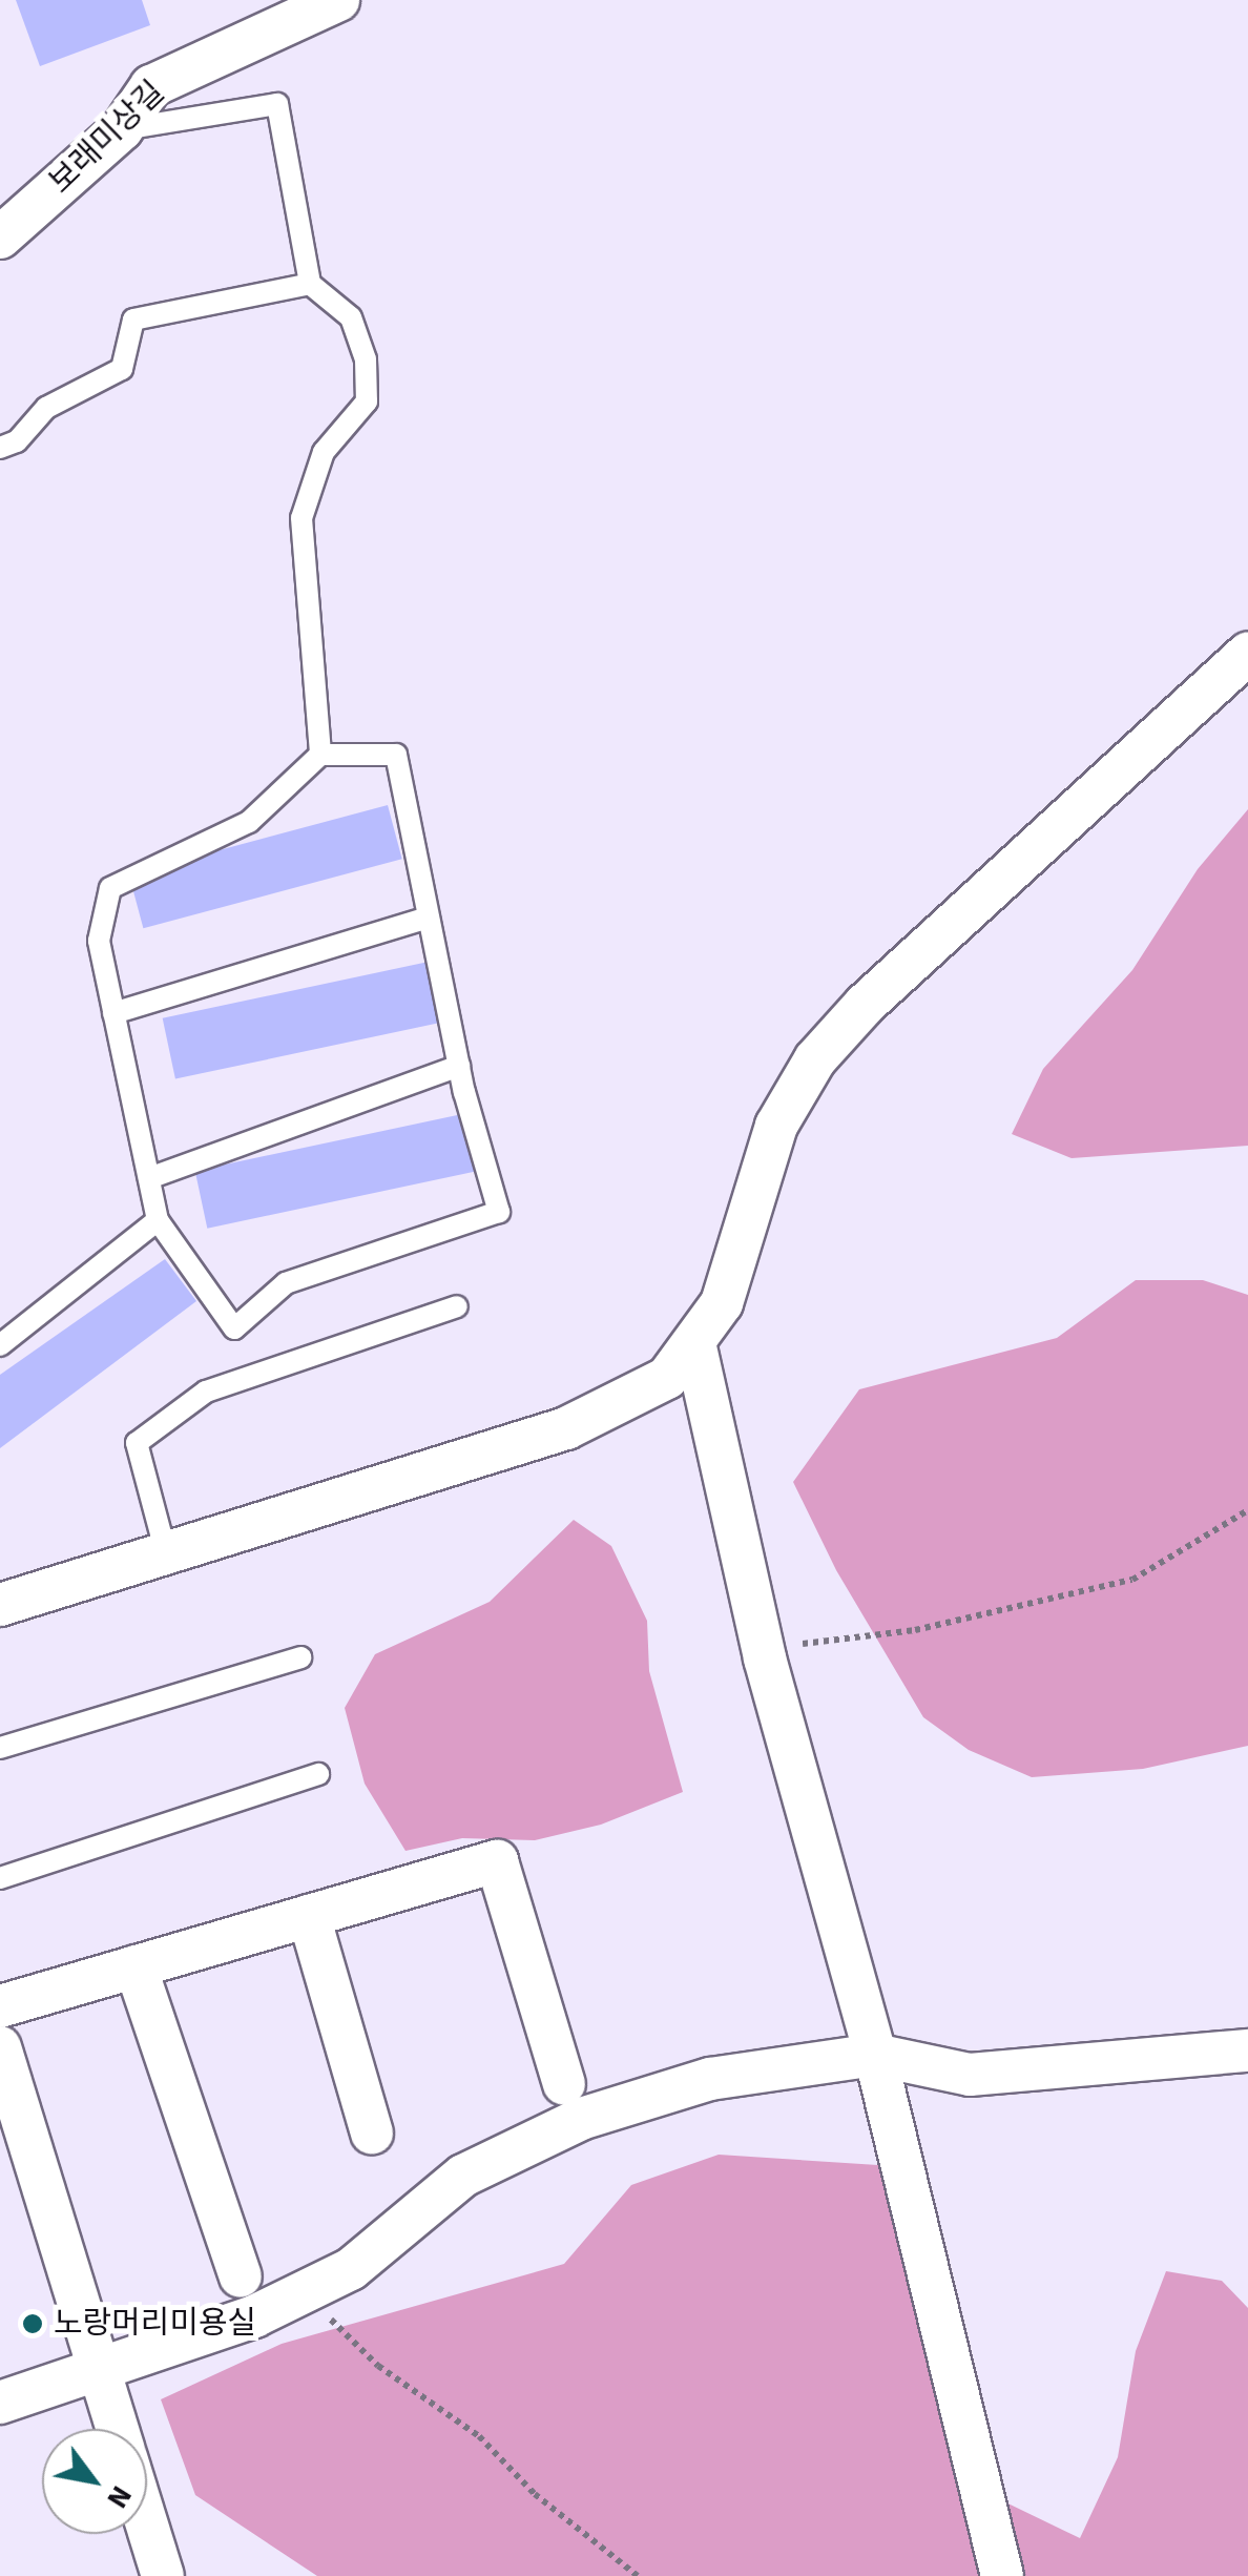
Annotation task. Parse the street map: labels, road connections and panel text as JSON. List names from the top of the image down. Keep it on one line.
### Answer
{"streets":{"street":["보래미상길"]},"places":["노랑머리미용실"],"north":"bottom right"}
